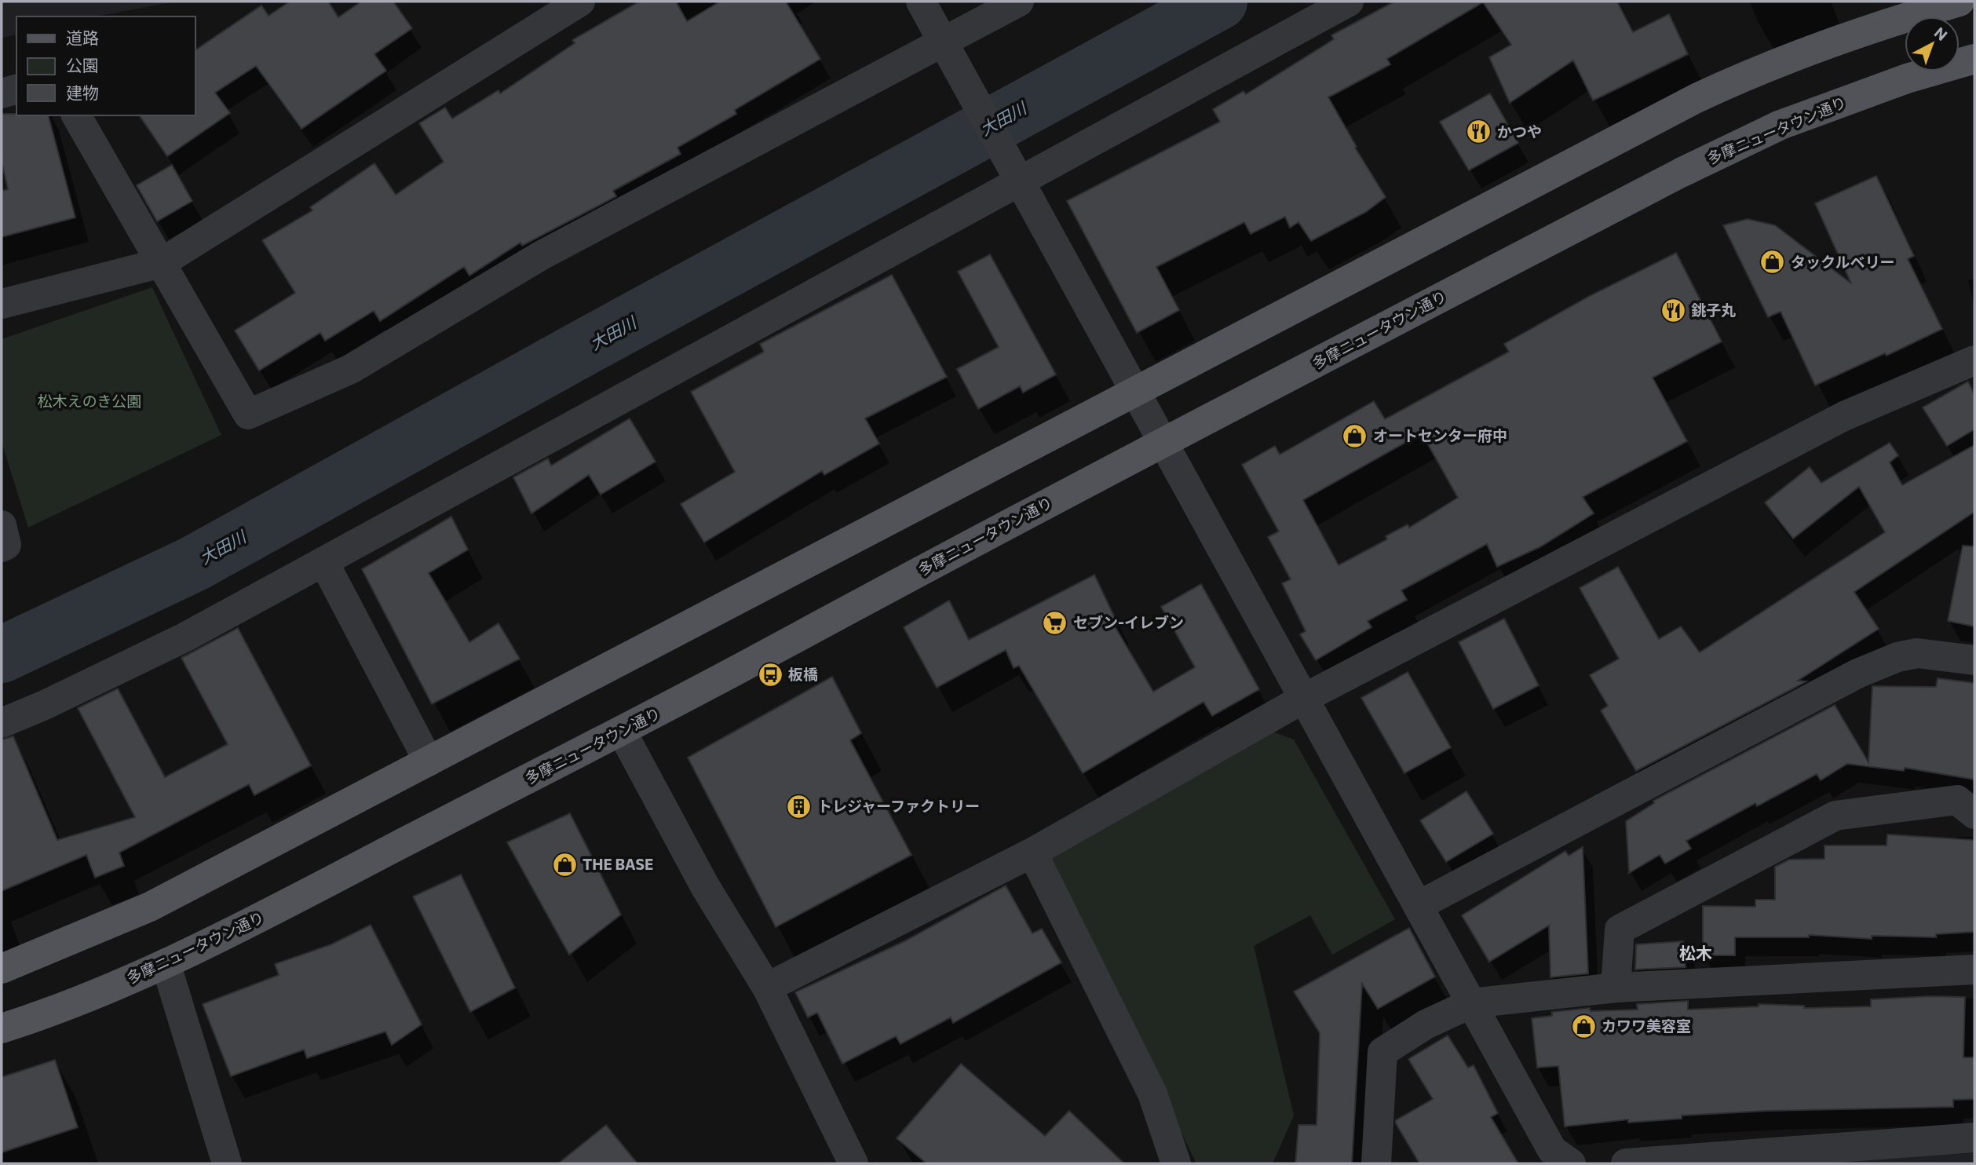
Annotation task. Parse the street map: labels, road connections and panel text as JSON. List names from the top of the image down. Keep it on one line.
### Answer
{"streets":{"main road":["多摩ニュータウン通り"]},"districts":["松木"],"water":["大田川"],"parks":["松木えのき公園"],"places":{"restaurant":["かつや","銚子丸"],"shop":["タックルベリー","オートセンター府中","THE BASE","カワワ美容室"],"supermarket":["セブン-イレブン"],"bus stop":["板橋"],"building":["トレジャーファクトリー"]},"legend":["道路","公園","建物"],"north":"top right"}
